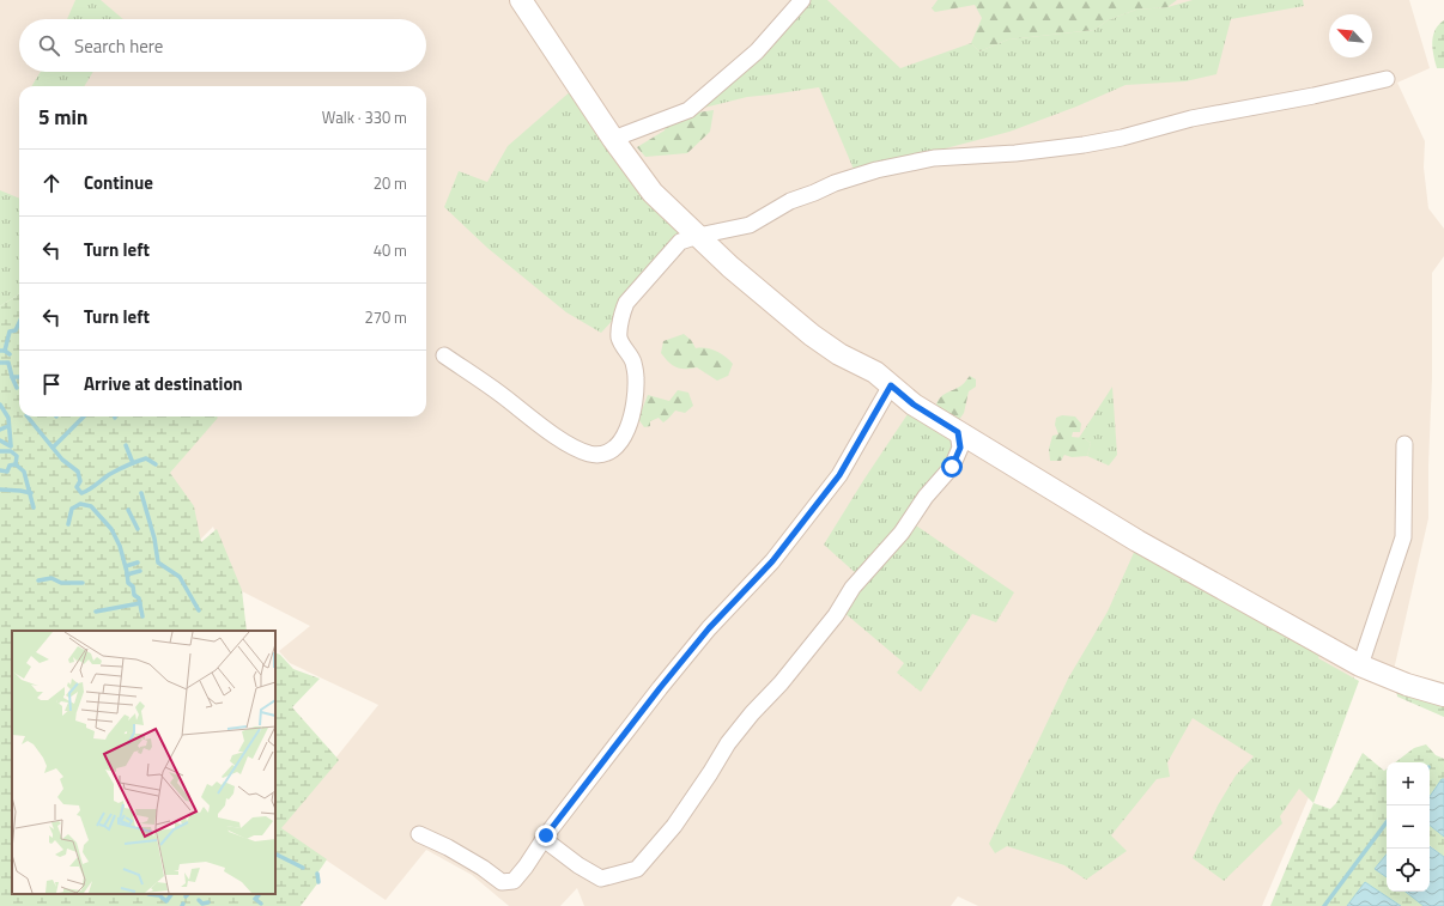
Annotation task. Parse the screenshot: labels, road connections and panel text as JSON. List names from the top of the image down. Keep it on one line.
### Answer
{"north":"top left","page":{"search":"Search here","heading":["5 min","Walk · 330 m"],"list":[["Continue","20 m"],["Turn left","40 m"],["Turn left","270 m"],"Arrive at destination"],"map_buttons":["+","−"]}}
